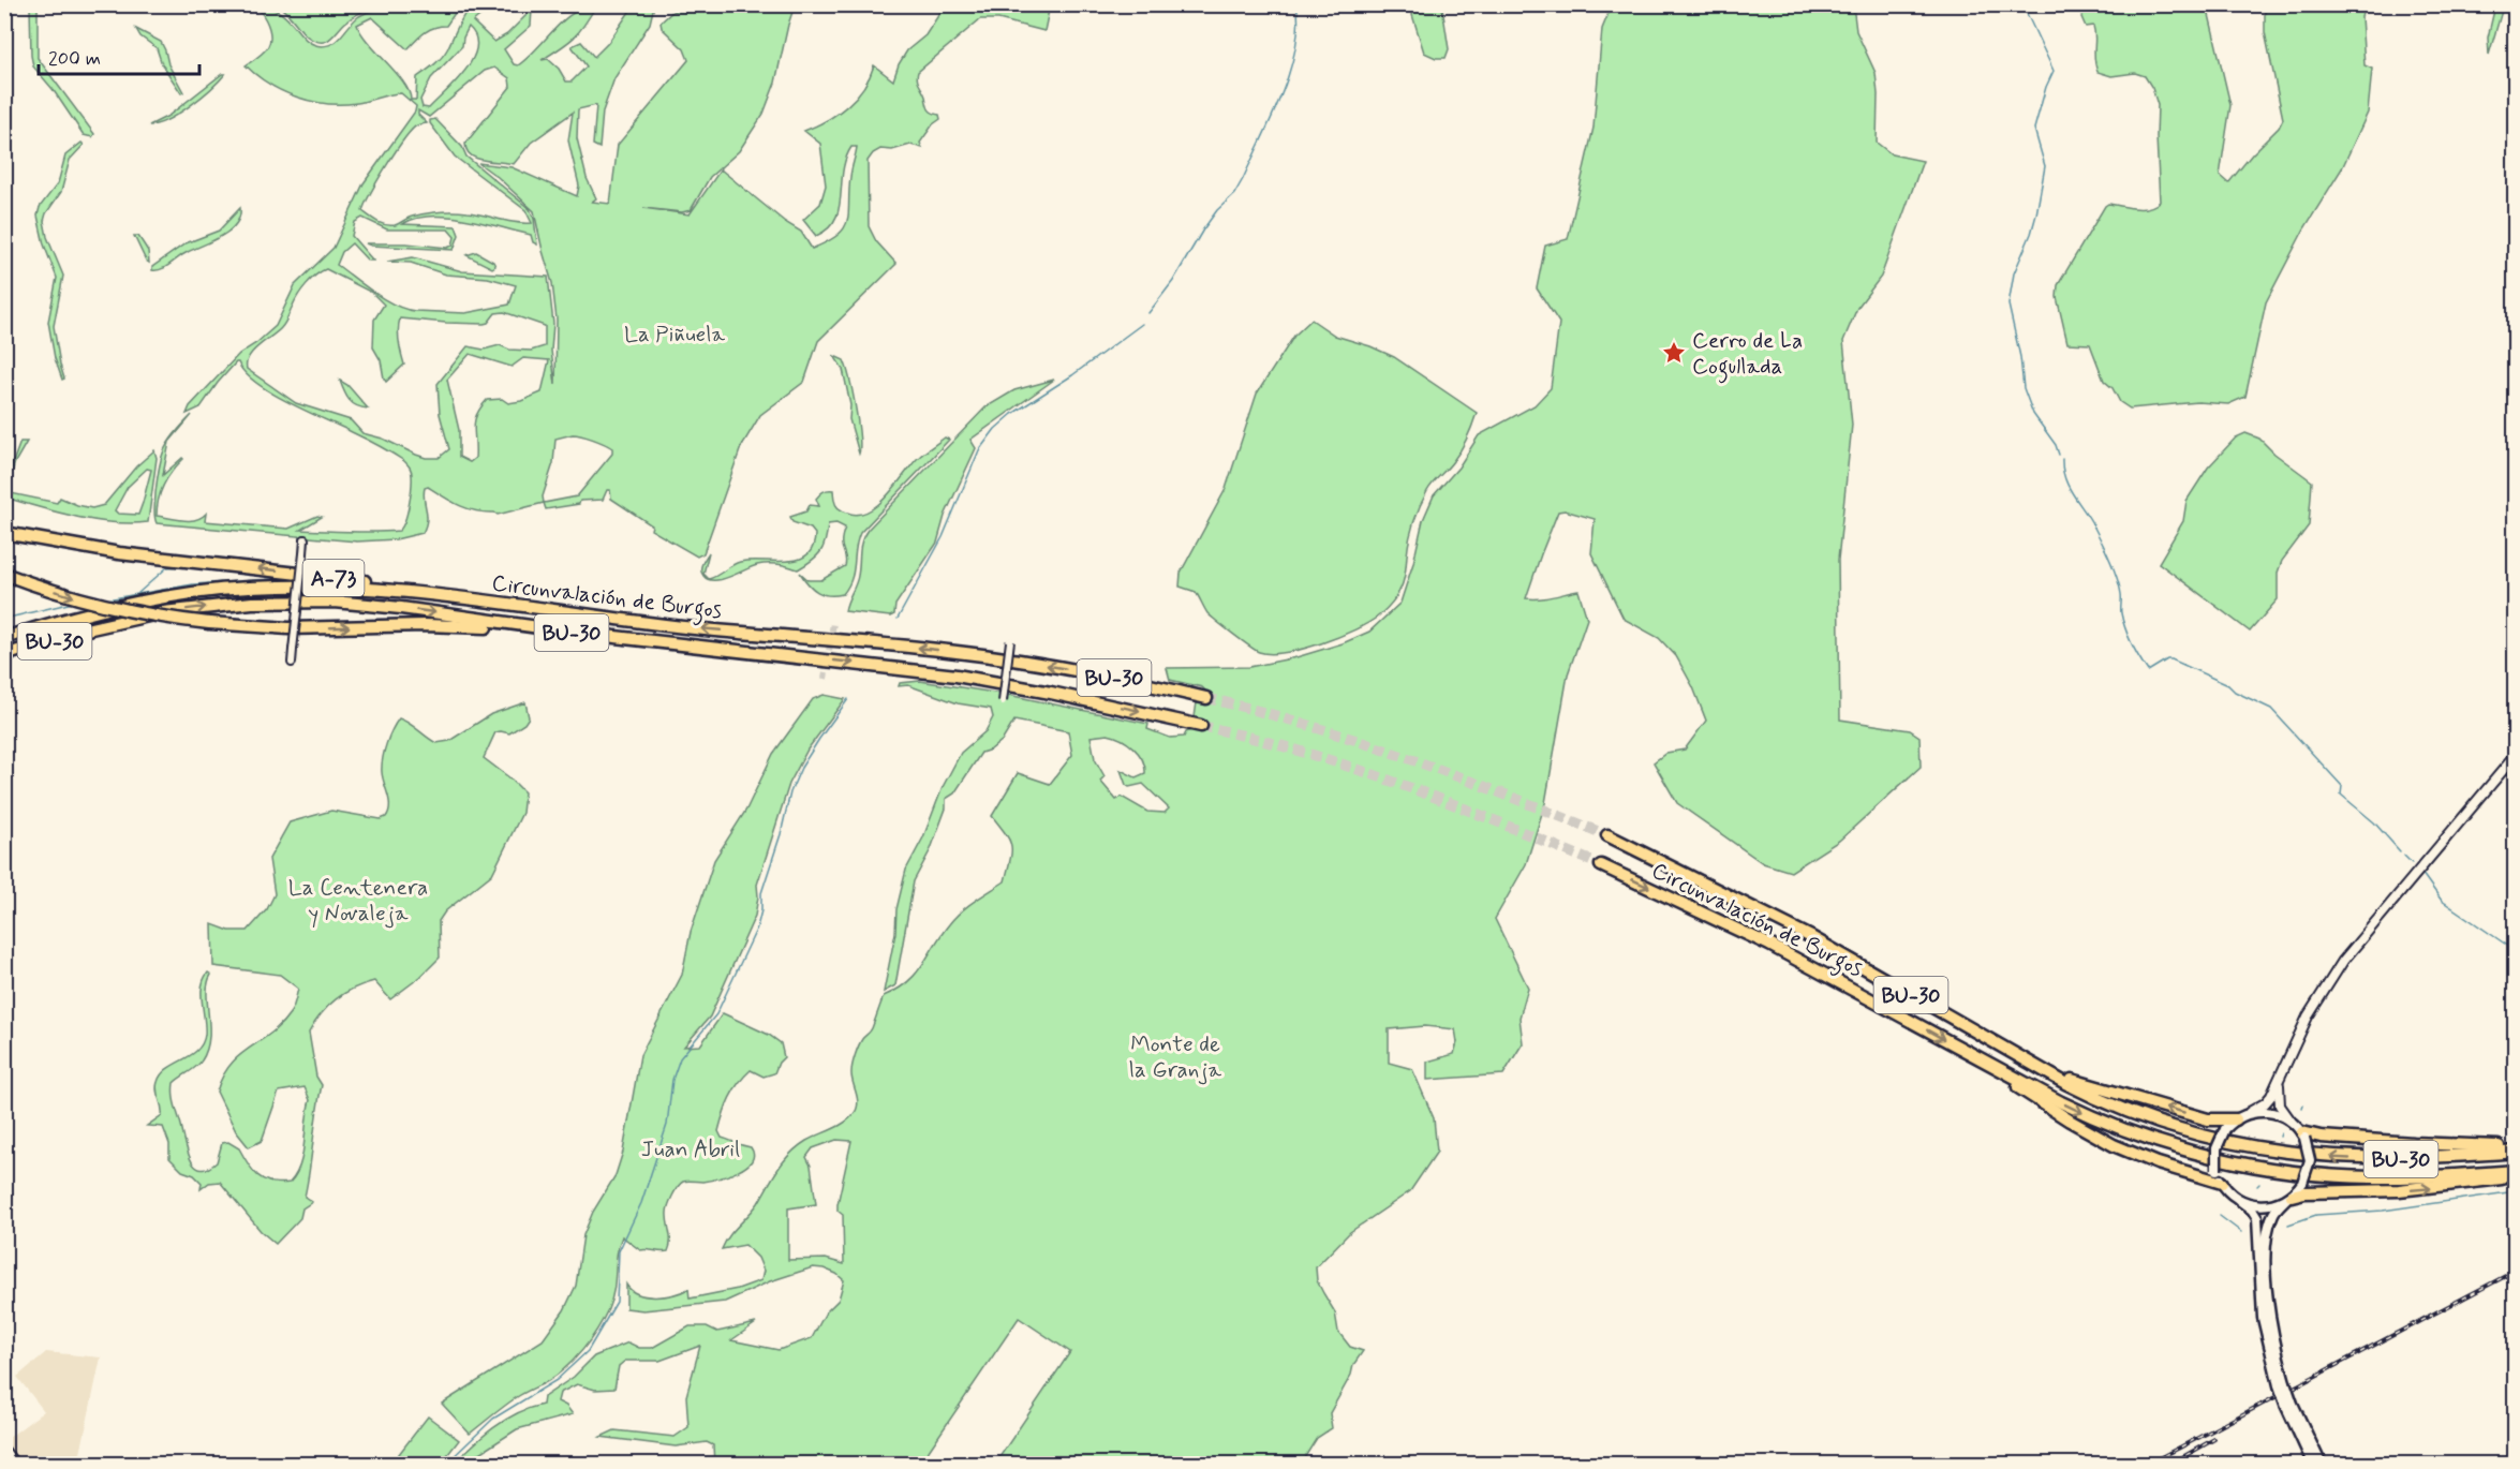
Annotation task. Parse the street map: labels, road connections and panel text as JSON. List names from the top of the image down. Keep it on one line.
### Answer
{"streets":{"highway":["A-73","Circunvalación de Burgos","BU-30"]},"crossings":[["A-73","Circunvalación de Burgos"]],"parks":["La Piñuela","La Centenera y Novaleja","Monte de la Granja","Juan Abril"],"places":{"place":["Cerro de La Cogullada"]},"scale_bar":"200 m"}
